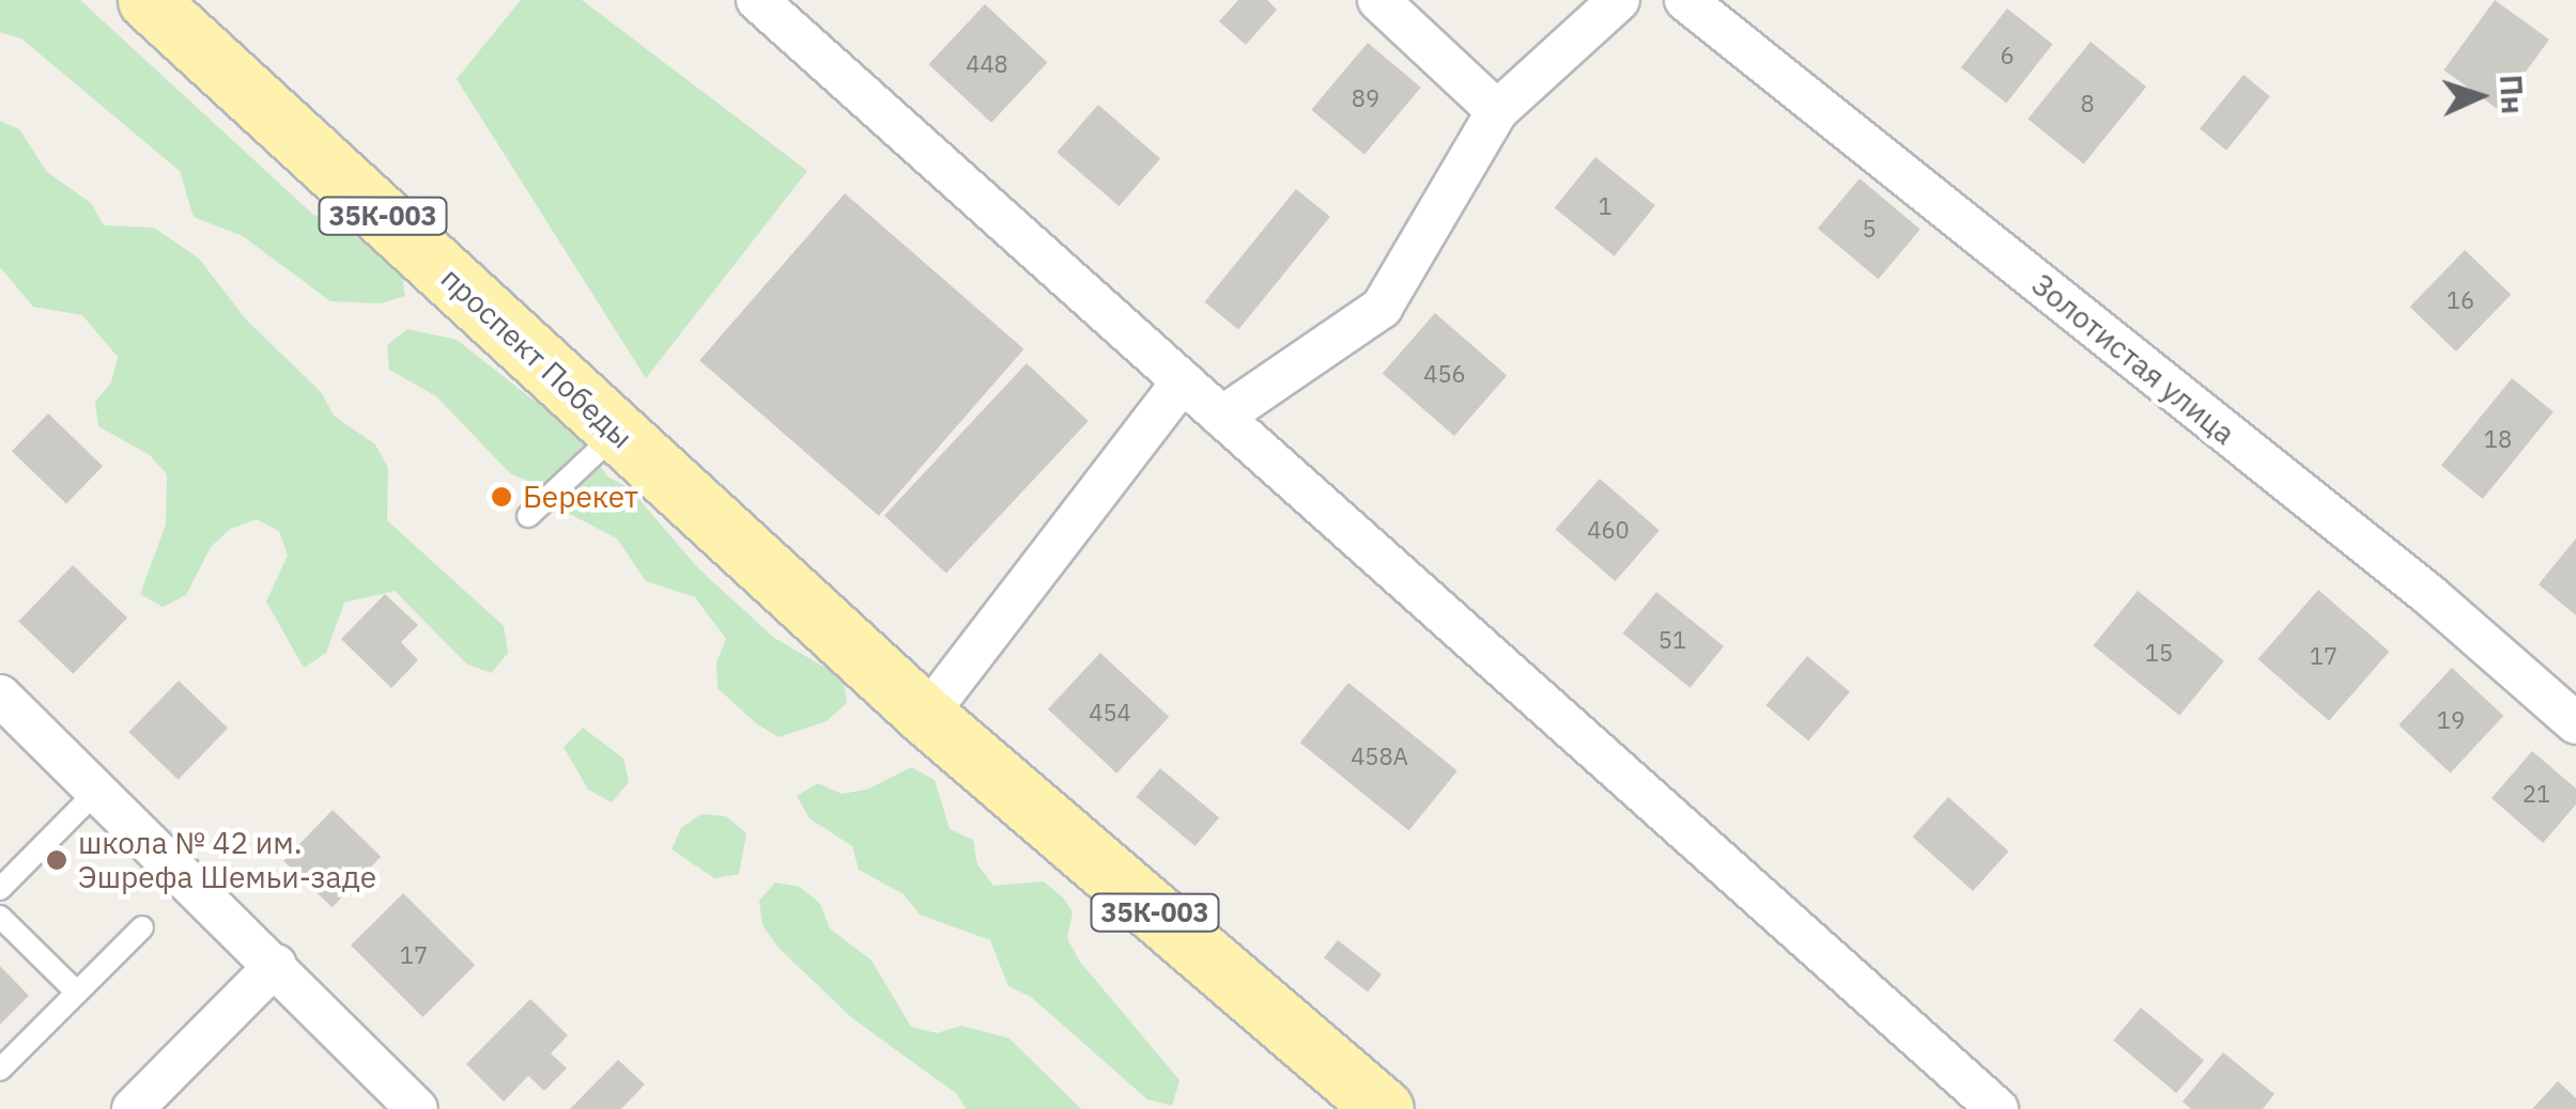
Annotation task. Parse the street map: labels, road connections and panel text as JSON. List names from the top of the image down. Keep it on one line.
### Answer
{"streets":{"main road":["35К-003","проспект Победы"],"street":["Золотистая улица"]},"crossings":[["35К-003","проспект Победы"]],"places":["Берекет","школа № 42 им. Эшрефа Шемьи-заде"],"house_numbers":["6","448","89","8","1","5","16","456","18","460","51","15","17","454","19","458А","21","17"],"north":"right"}
